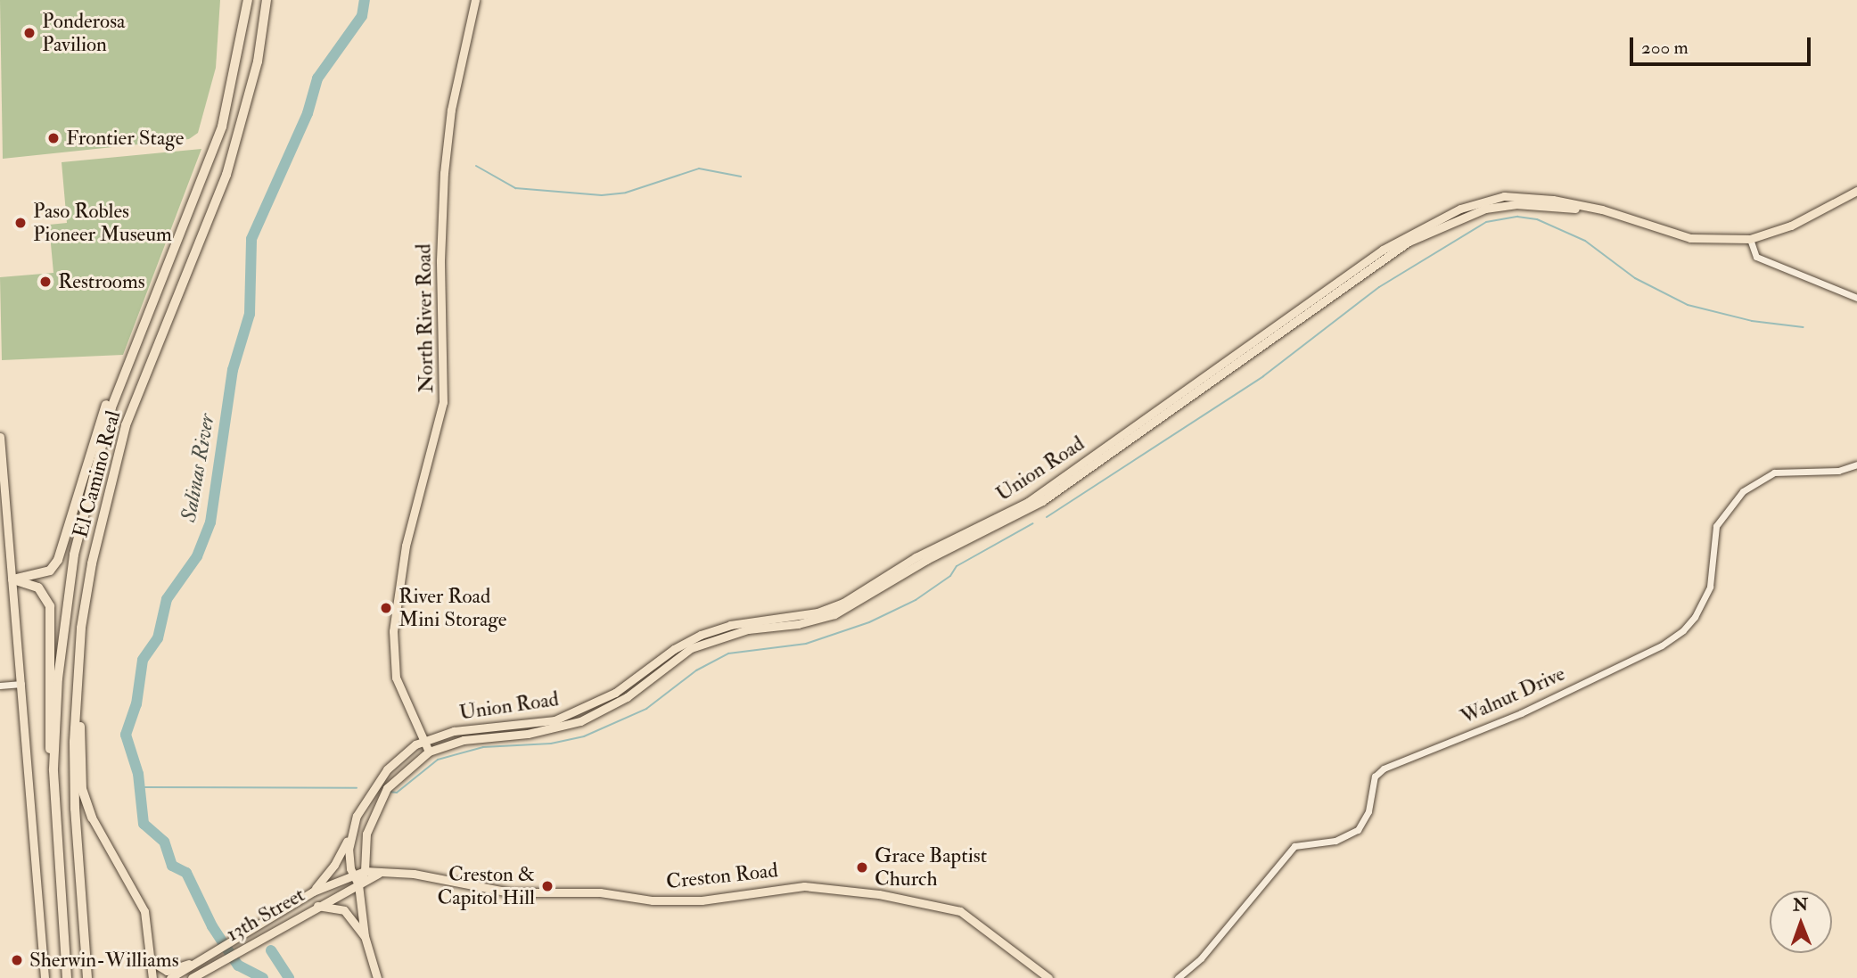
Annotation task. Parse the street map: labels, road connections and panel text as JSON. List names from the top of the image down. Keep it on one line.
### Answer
{"streets":{"highway":["El Camino Real"],"main road":["North River Road","Union Road","Creston Road","13th Street"],"street":["Walnut Drive"]},"crossings":[["North River Road","Union Road"],["Creston Road","13th Street"]],"water":["Salinas River"],"places":["Ponderosa Pavilion","Frontier Stage","Paso Robles Pioneer Museum","Restrooms","River Road Mini Storage","Grace Baptist Church","Creston & Capitol Hill","Sherwin-Williams"],"scale_bar":"200 m","north":"top"}
